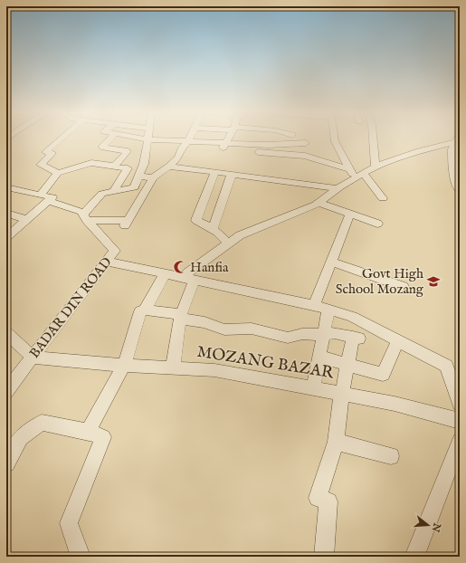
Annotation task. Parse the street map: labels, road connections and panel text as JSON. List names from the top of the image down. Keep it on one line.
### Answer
{"streets":{"street":["BADAR DIN ROAD","MOZANG BAZAR"]},"crossings":[["BADAR DIN ROAD","MOZANG BAZAR"]],"places":{"mosque":["Hanfia"],"school or university":["Govt High School Mozang"]},"north":"right"}
